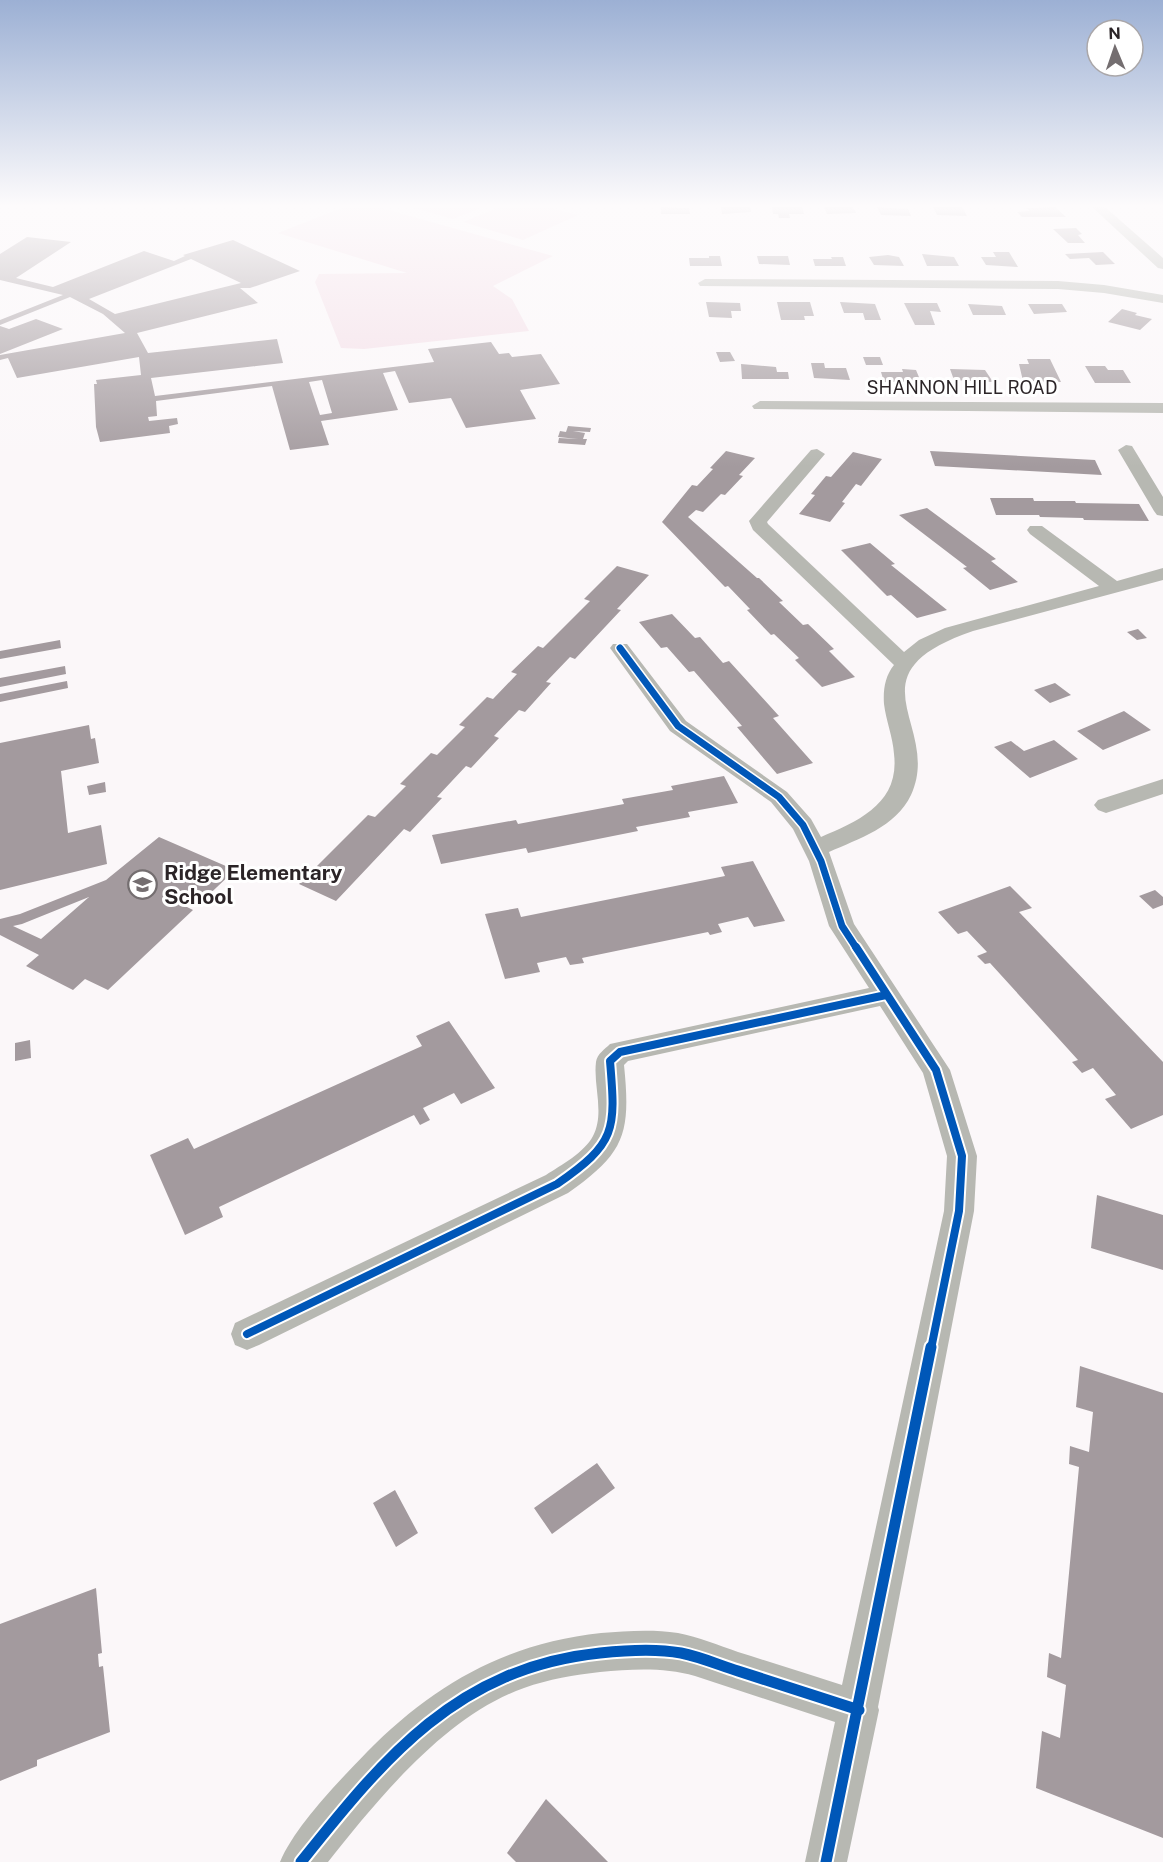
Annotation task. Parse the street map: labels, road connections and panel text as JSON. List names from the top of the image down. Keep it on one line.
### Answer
{"streets":{"street":["SHANNON HILL ROAD"]},"places":{"school or university":["Ridge Elementary School"]},"north":"top"}
